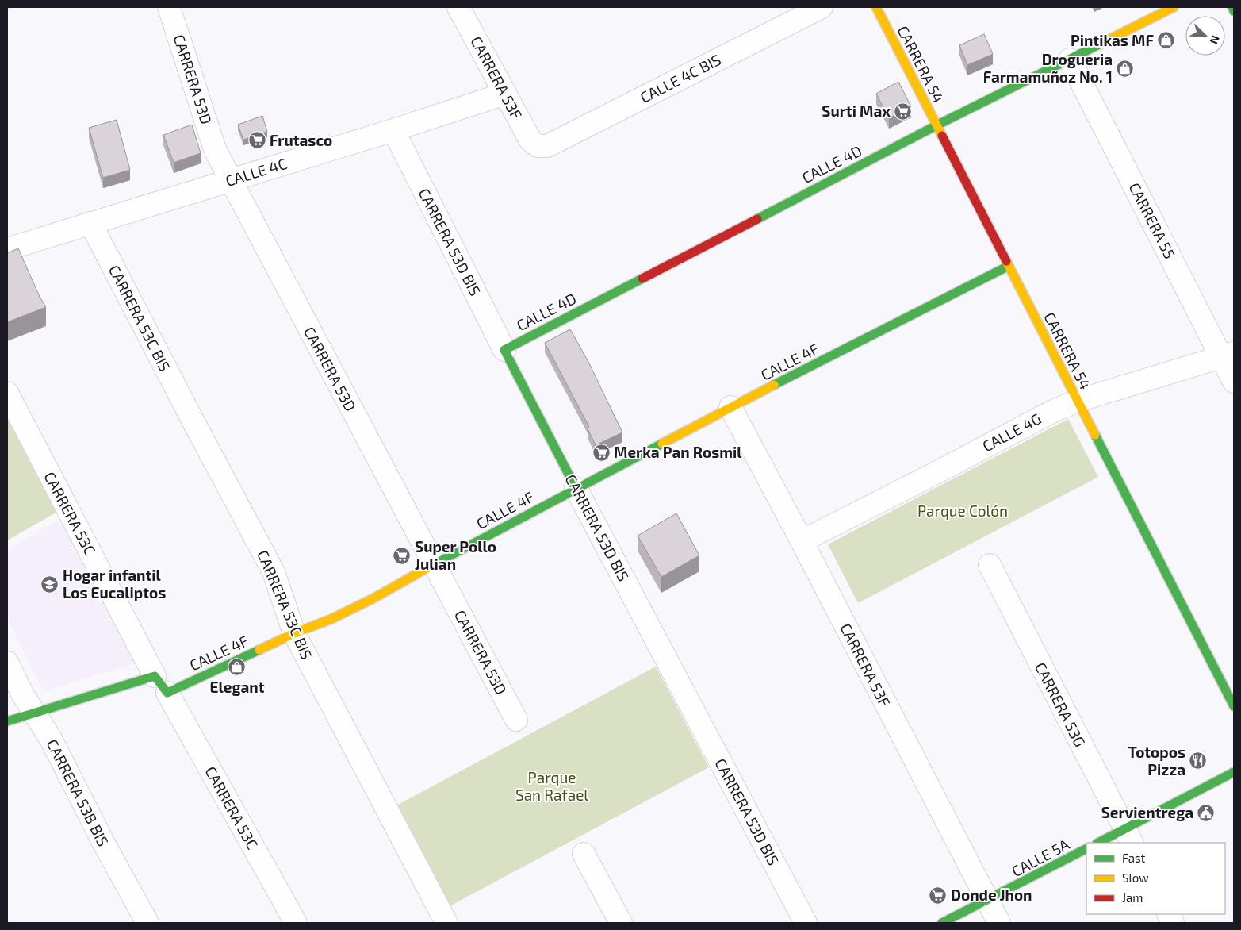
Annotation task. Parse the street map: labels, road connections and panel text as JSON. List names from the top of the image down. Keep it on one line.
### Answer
{"streets":{"street":["CARRERA 54","CARRERA 53F","CALLE 4C BIS","CARRERA 53D","CALLE 4D","CALLE 4C","CARRERA 55","CARRERA 53D BIS","CARRERA 53C BIS","CALLE 4F","CALLE 4G","CARRERA 53C","CARRERA 53G","CARRERA 53B BIS","CALLE 5A"]},"crossings":[["CARRERA 54","CALLE 4D"],["CARRERA 54","CALLE 4F"],["CARRERA 54","CALLE 4G"],["CARRERA 53F","CALLE 4C BIS"],["CARRERA 53F","CALLE 4C"],["CARRERA 53F","CALLE 4F"],["CARRERA 53F","CALLE 4G"],["CARRERA 53F","CALLE 5A"],["CARRERA 53D","CALLE 4C"],["CARRERA 53D","CALLE 4F"],["CALLE 4D","CARRERA 55"],["CALLE 4D","CARRERA 53D BIS"],["CALLE 4C","CARRERA 53D BIS"],["CALLE 4C","CARRERA 53C BIS"],["CARRERA 55","CALLE 4G"],["CARRERA 53D BIS","CALLE 4F"],["CARRERA 53C BIS","CALLE 4F"],["CALLE 4F","CARRERA 53C"],["CALLE 4F","CARRERA 53B BIS"]],"parks":["Parque Colón","Parque San Rafael"],"places":{"shop":["Pintikas MF","Drogueria Farmamuñoz No. 1","Elegant"],"supermarket":["Surti Max","Frutasco","Merka Pan Rosmil","Super Pollo Julian","Donde Jhon"],"school or university":["Hogar infantil Los Eucaliptos"],"restaurant":["Totopos Pizza"],"public building":["Servientrega"]},"legend":["Fast","Slow","Jam"],"north":"bottom right"}
